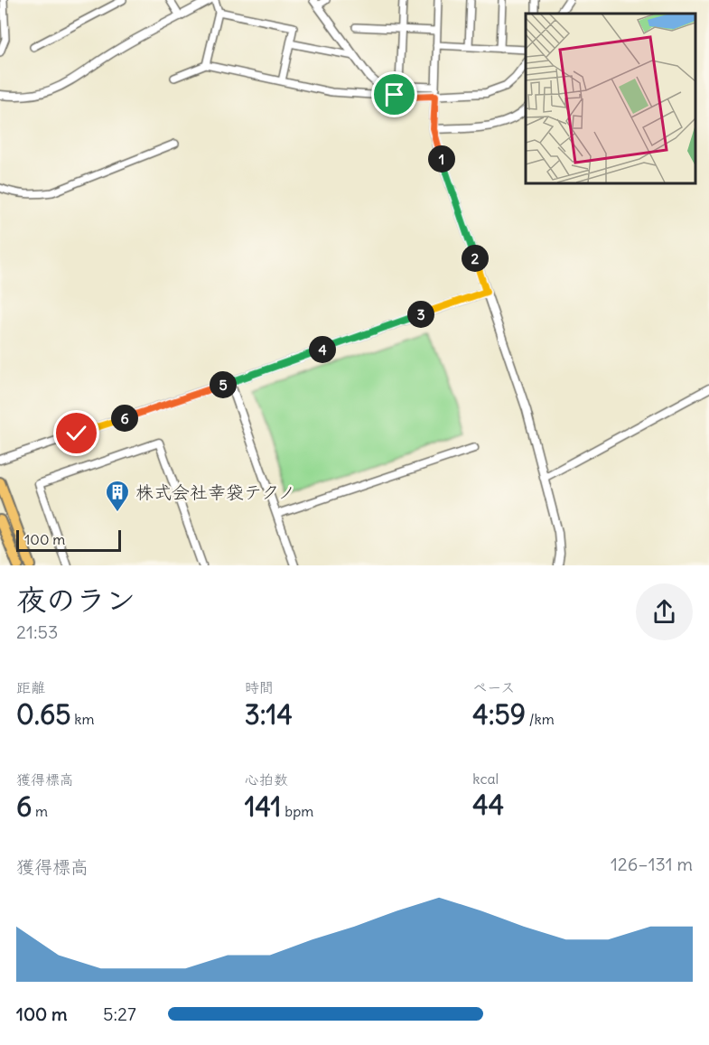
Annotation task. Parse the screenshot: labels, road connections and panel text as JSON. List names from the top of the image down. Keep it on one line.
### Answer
{"places":{"building":["株式会社幸袋テクノ"]},"scale_bar":"100 m","page":{"pins":["1","2","3","4","5","6"],"scale":"100 m","heading":["夜のラン","21:53"],"stats":[["距離","0.65 km"],["時間","3:14"],["ペース","4:59 /km"],["獲得標高","6 m"],["心拍数","141 bpm"],["kcal","44"]],"chart":["獲得標高","126–131 m"],"list":[{"name":"100 m","note":"5:27"}]}}
